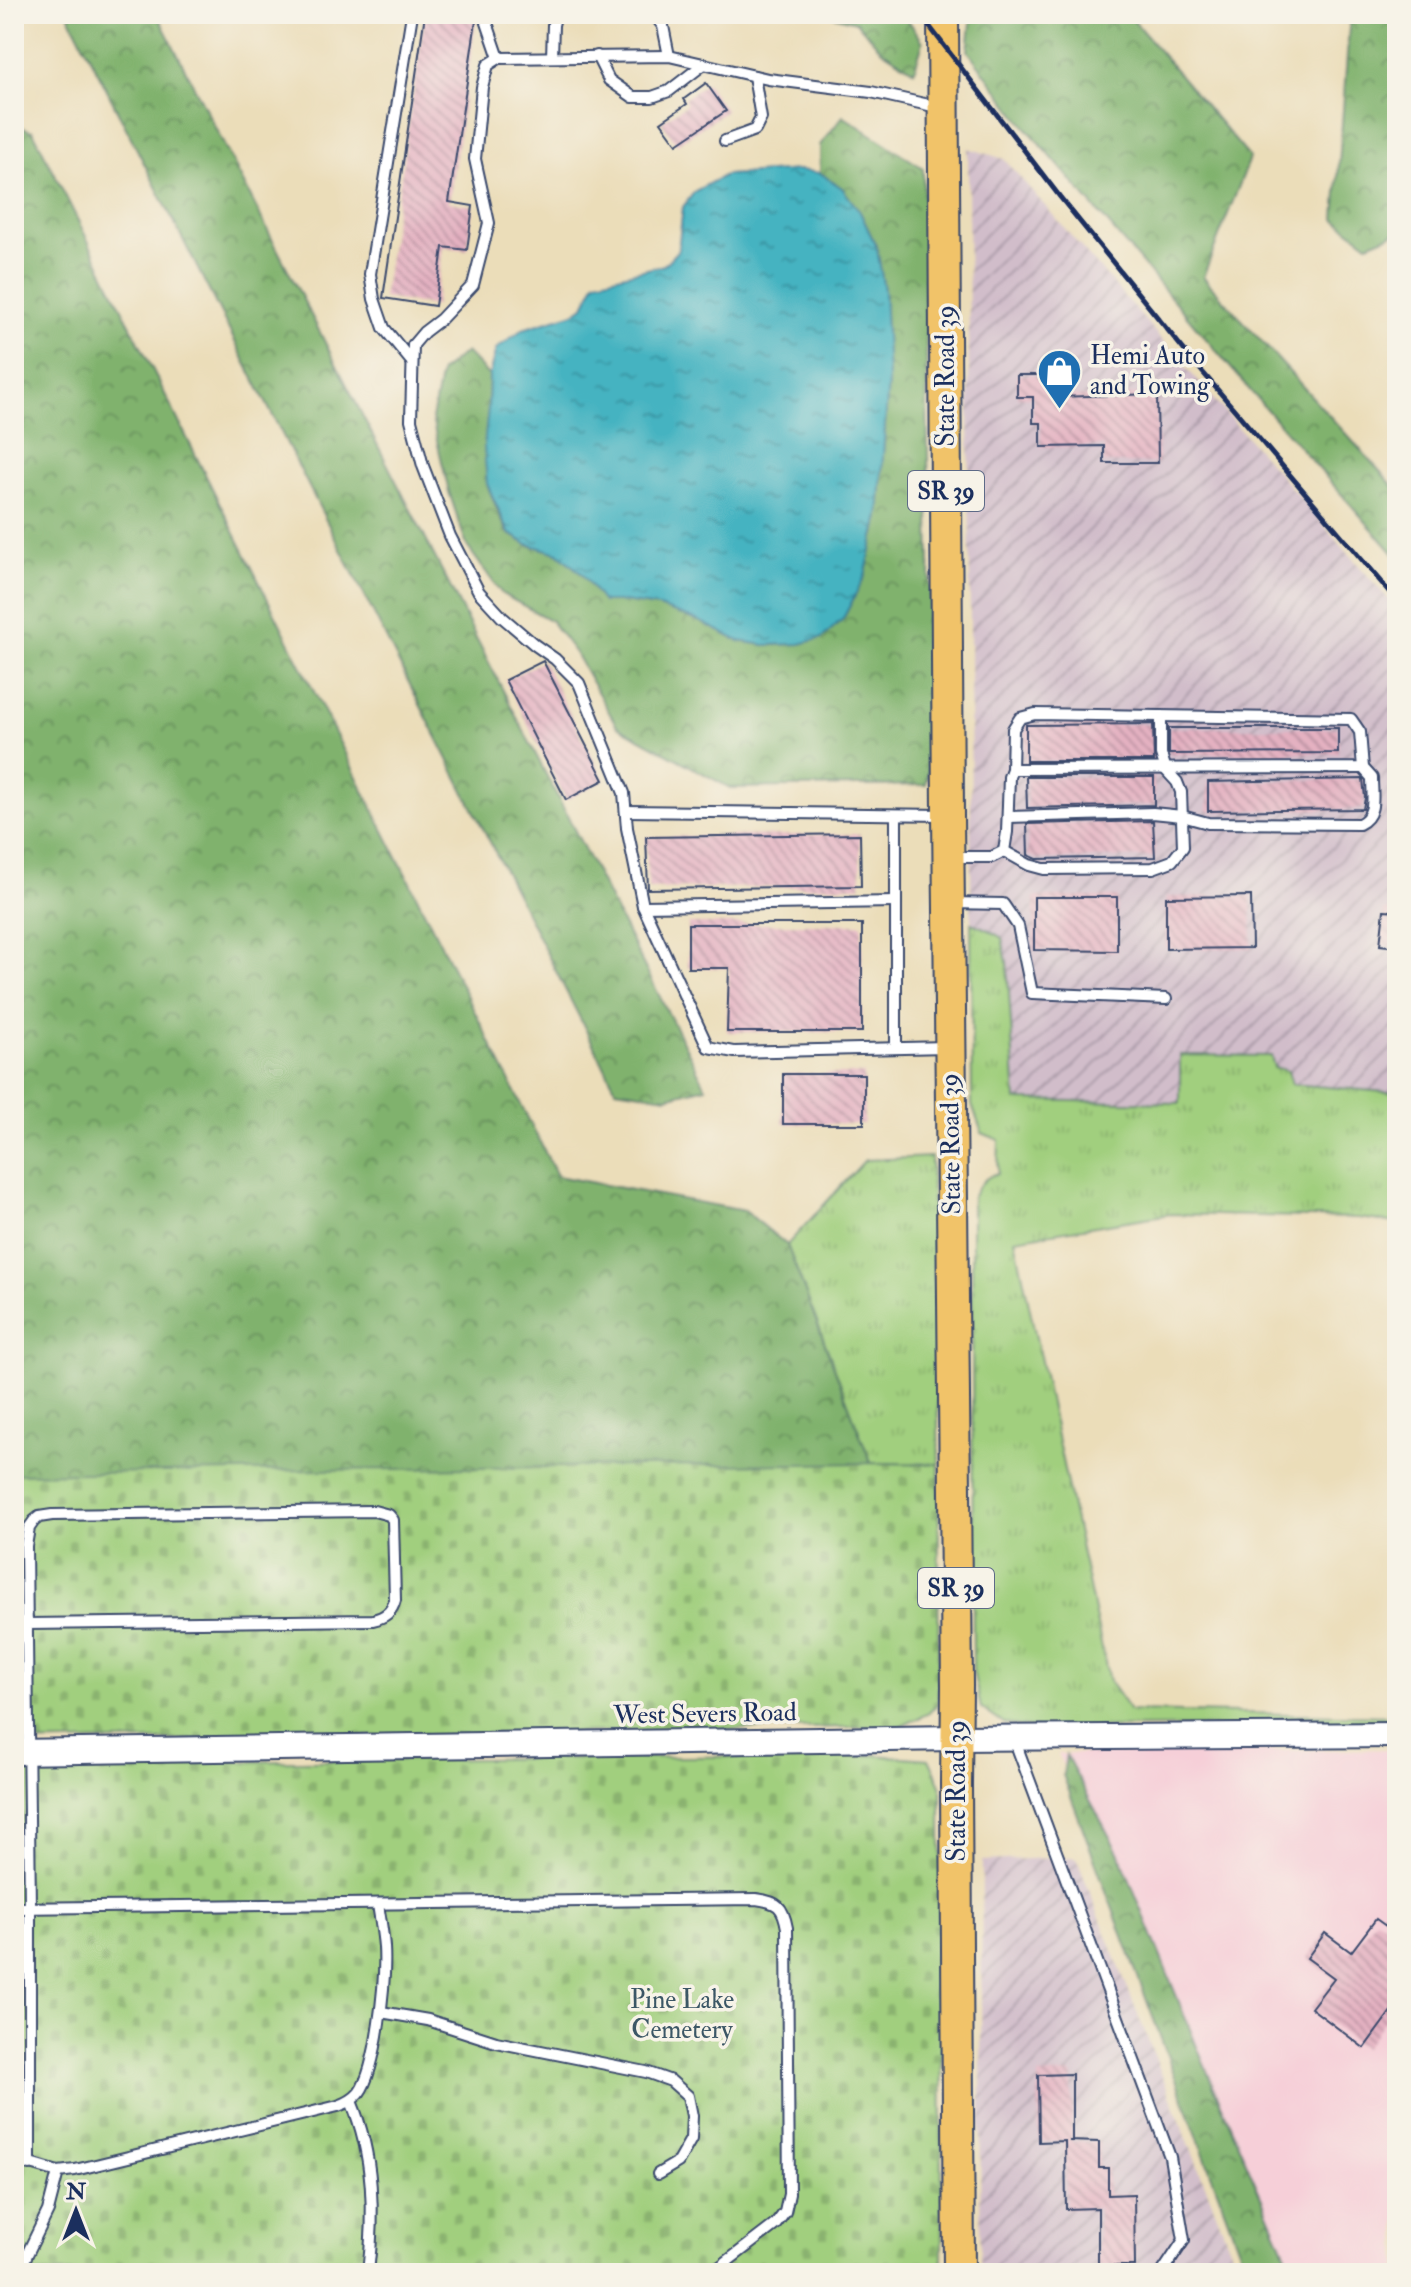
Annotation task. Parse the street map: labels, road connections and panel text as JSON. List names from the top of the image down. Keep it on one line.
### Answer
{"streets":{"main road":["State Road 39","SR 39"],"street":["West Severs Road"]},"crossings":[["State Road 39","West Severs Road"]],"parks":["Pine Lake Cemetery"],"places":{"shop":["Hemi Auto and Towing"]},"north":"top"}
